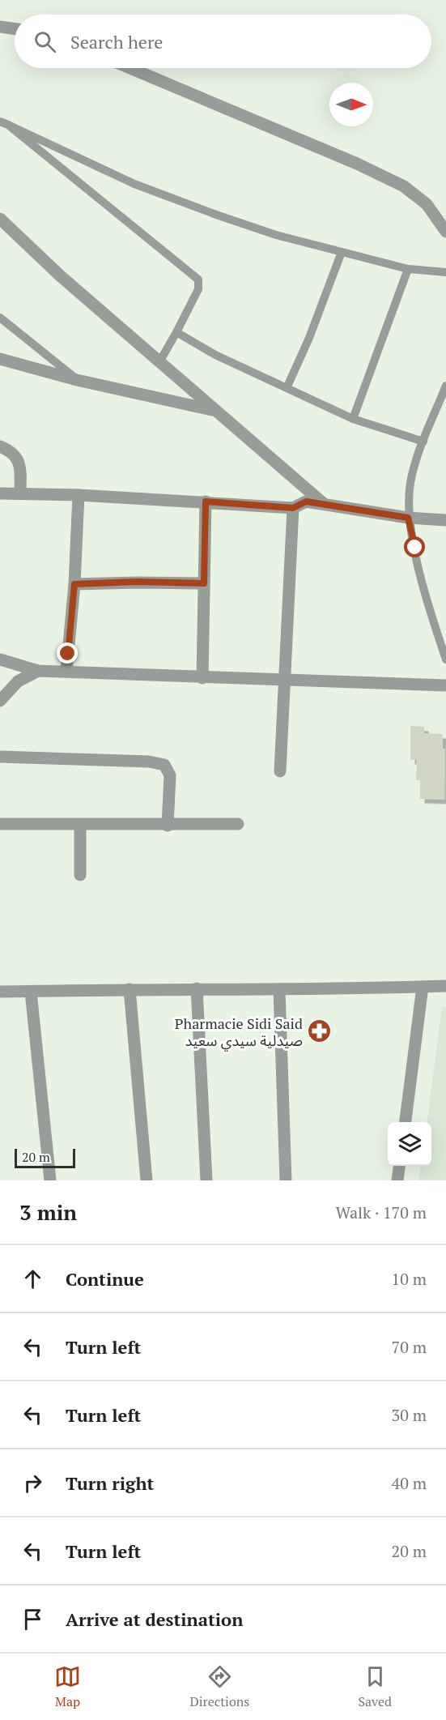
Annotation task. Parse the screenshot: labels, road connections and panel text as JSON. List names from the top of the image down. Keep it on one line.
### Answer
{"places":{"pharmacy":["Pharmacie Sidi Said صيدلية سيدي سعيد"]},"scale_bar":"20 m","north":"right","page":{"search":"Search here","scale":"20 m","heading":["3 min","Walk · 170 m"],"list":[["Continue","10 m"],["Turn left","70 m"],["Turn left","30 m"],["Turn right","40 m"],["Turn left","20 m"],"Arrive at destination"],"nav":["Map","Directions","Saved"]}}
